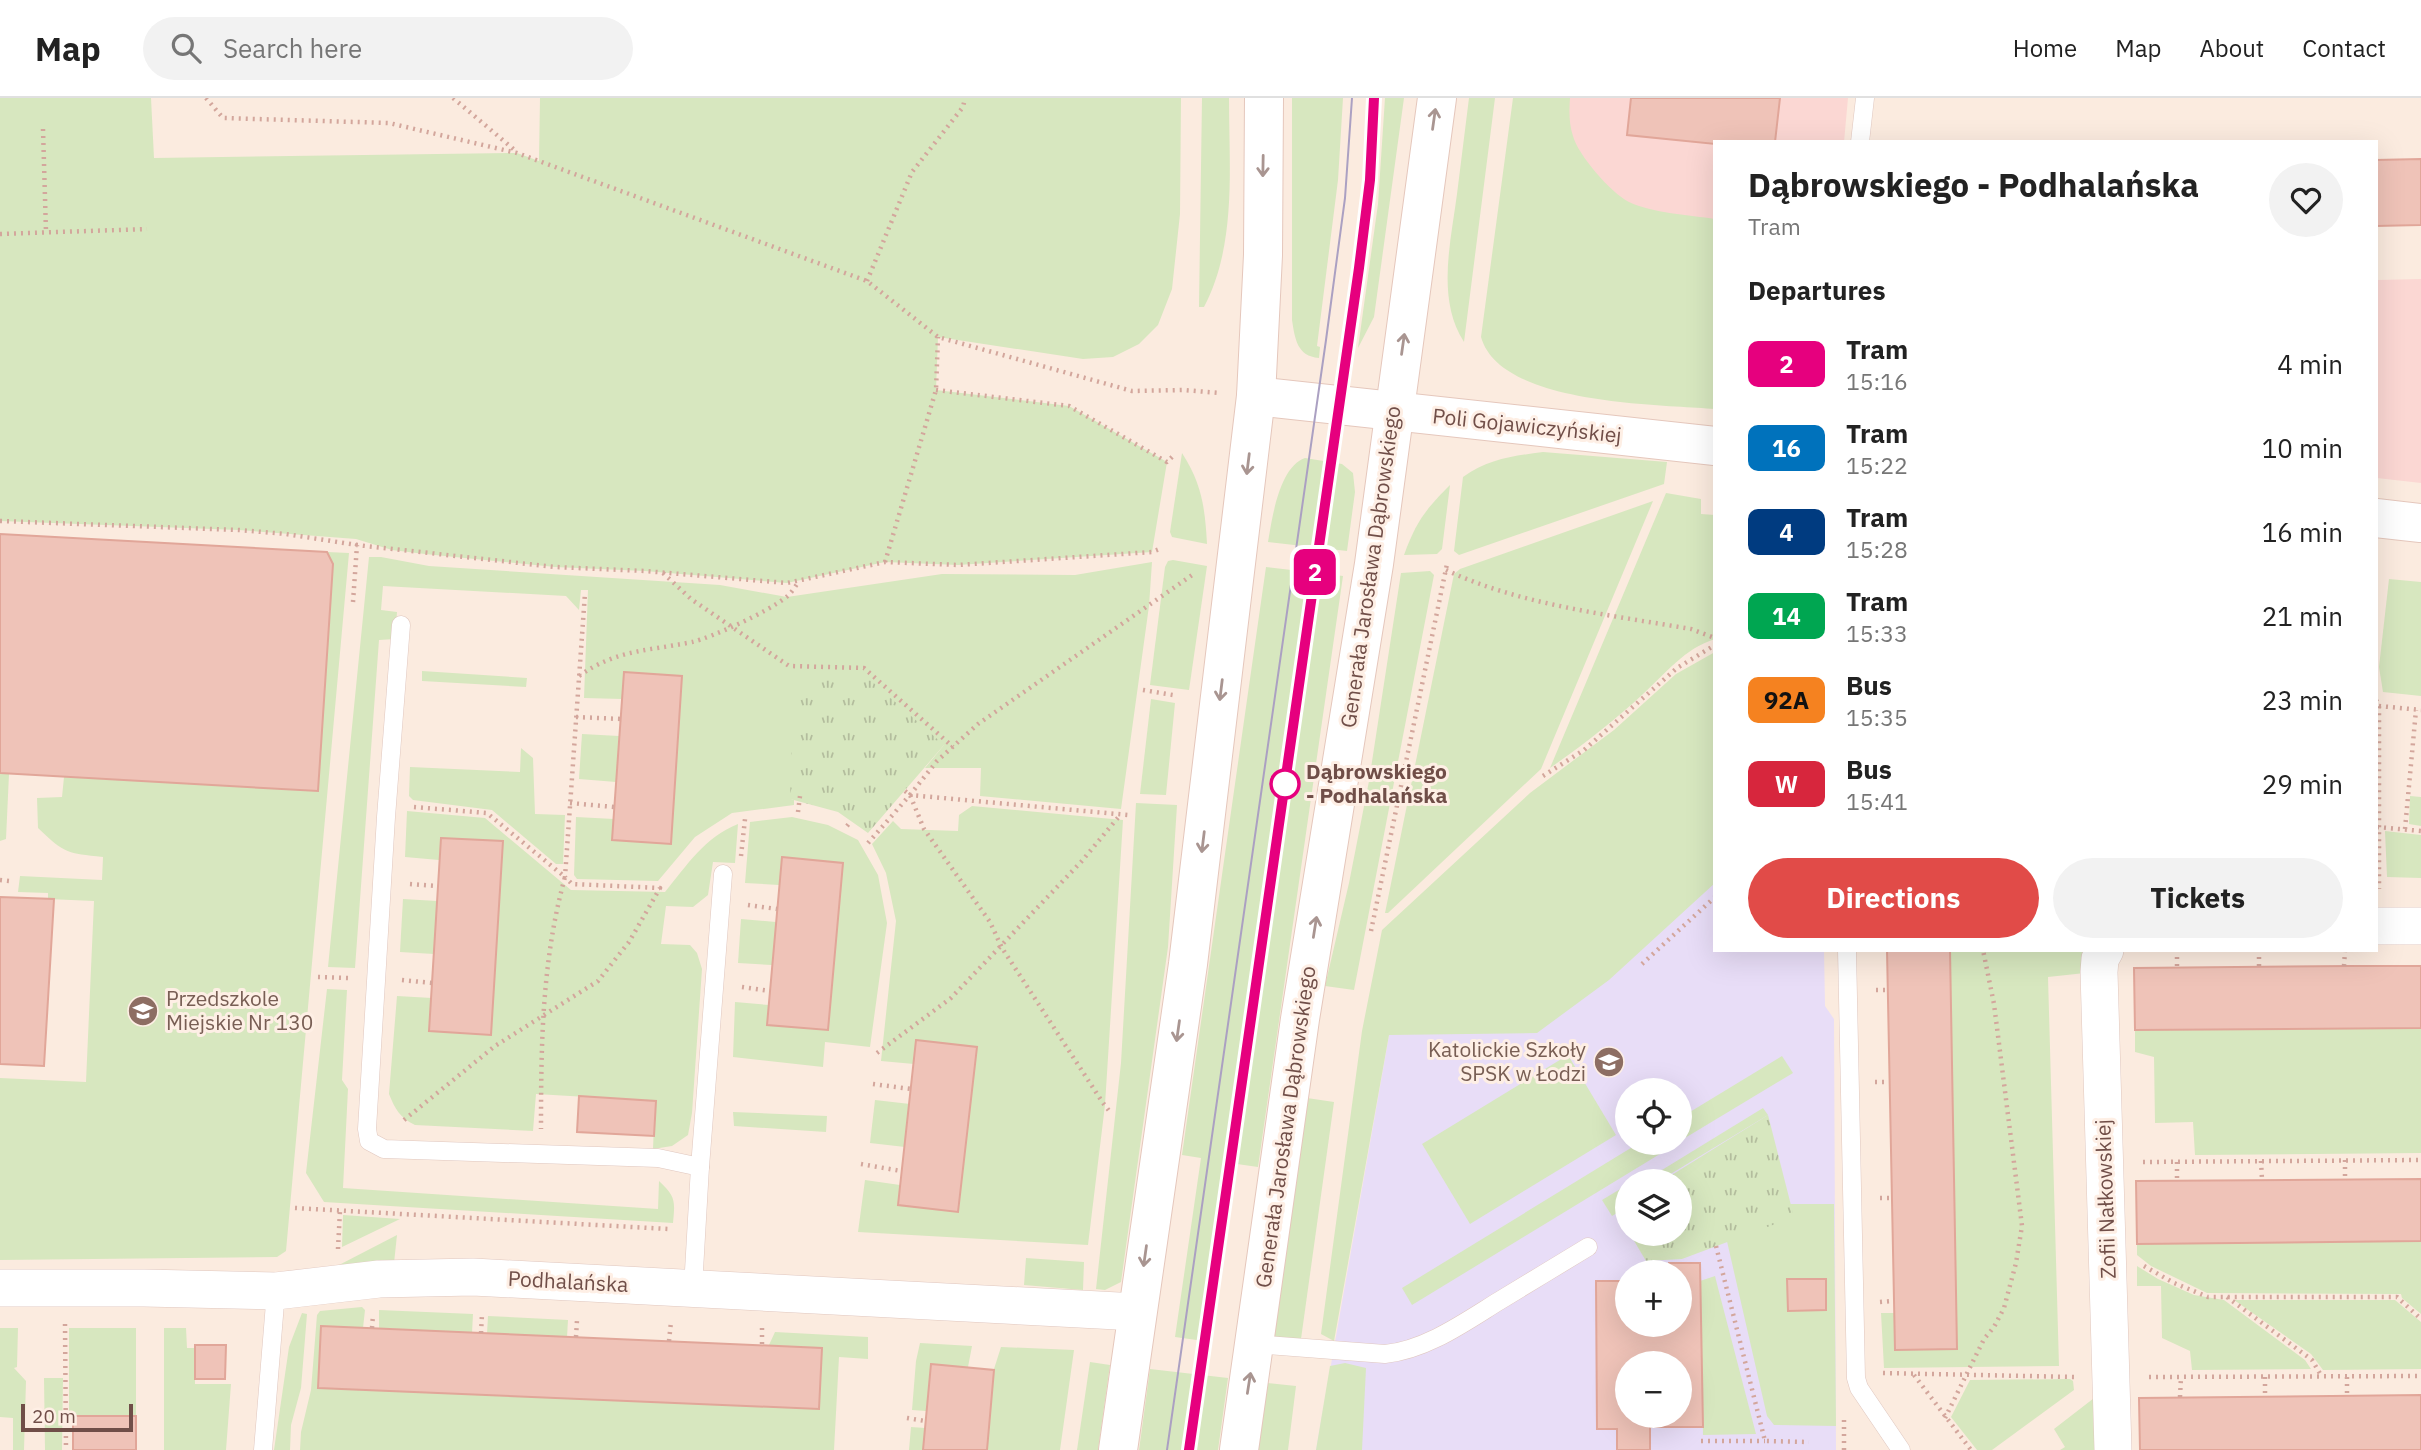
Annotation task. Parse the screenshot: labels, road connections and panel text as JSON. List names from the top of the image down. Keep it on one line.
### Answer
{"streets":{"main road":["Poli Gojawiczyńskiej","Generała Jarosława Dąbrowskiego"],"street":["Zofii Nałkowskiej","Podhalańska"]},"crossings":[["Poli Gojawiczyńskiej","Generała Jarosława Dąbrowskiego"]],"places":{"other":["Dąbrowskiego - Podhalańska"],"school or university":["Przedszkole Miejskie Nr 130","Katolickie Szkoły SPSK w Łodzi"]},"lines":["tram line 2"],"scale_bar":"20 m","page":{"header":"Map","search":"Search here","nav":["Home","Map","About","Contact"],"on_map":"2","heading":[["Dąbrowskiego - Podhalańska","Tram"],"Departures"],"list":[{"mark":"2","name":"Tram","note":"15:16","value":"4 min"},{"mark":"16","name":"Tram","note":"15:22","value":"10 min"},{"mark":"4","name":"Tram","note":"15:28","value":"16 min"},{"mark":"14","name":"Tram","note":"15:33","value":"21 min"},{"mark":"92A","name":"Bus","note":"15:35","value":"23 min"},{"mark":"W","name":"Bus","note":"15:41","value":"29 min"}],"buttons":["Directions","Tickets"],"map_buttons":["+","−"],"scale":"20 m"}}
